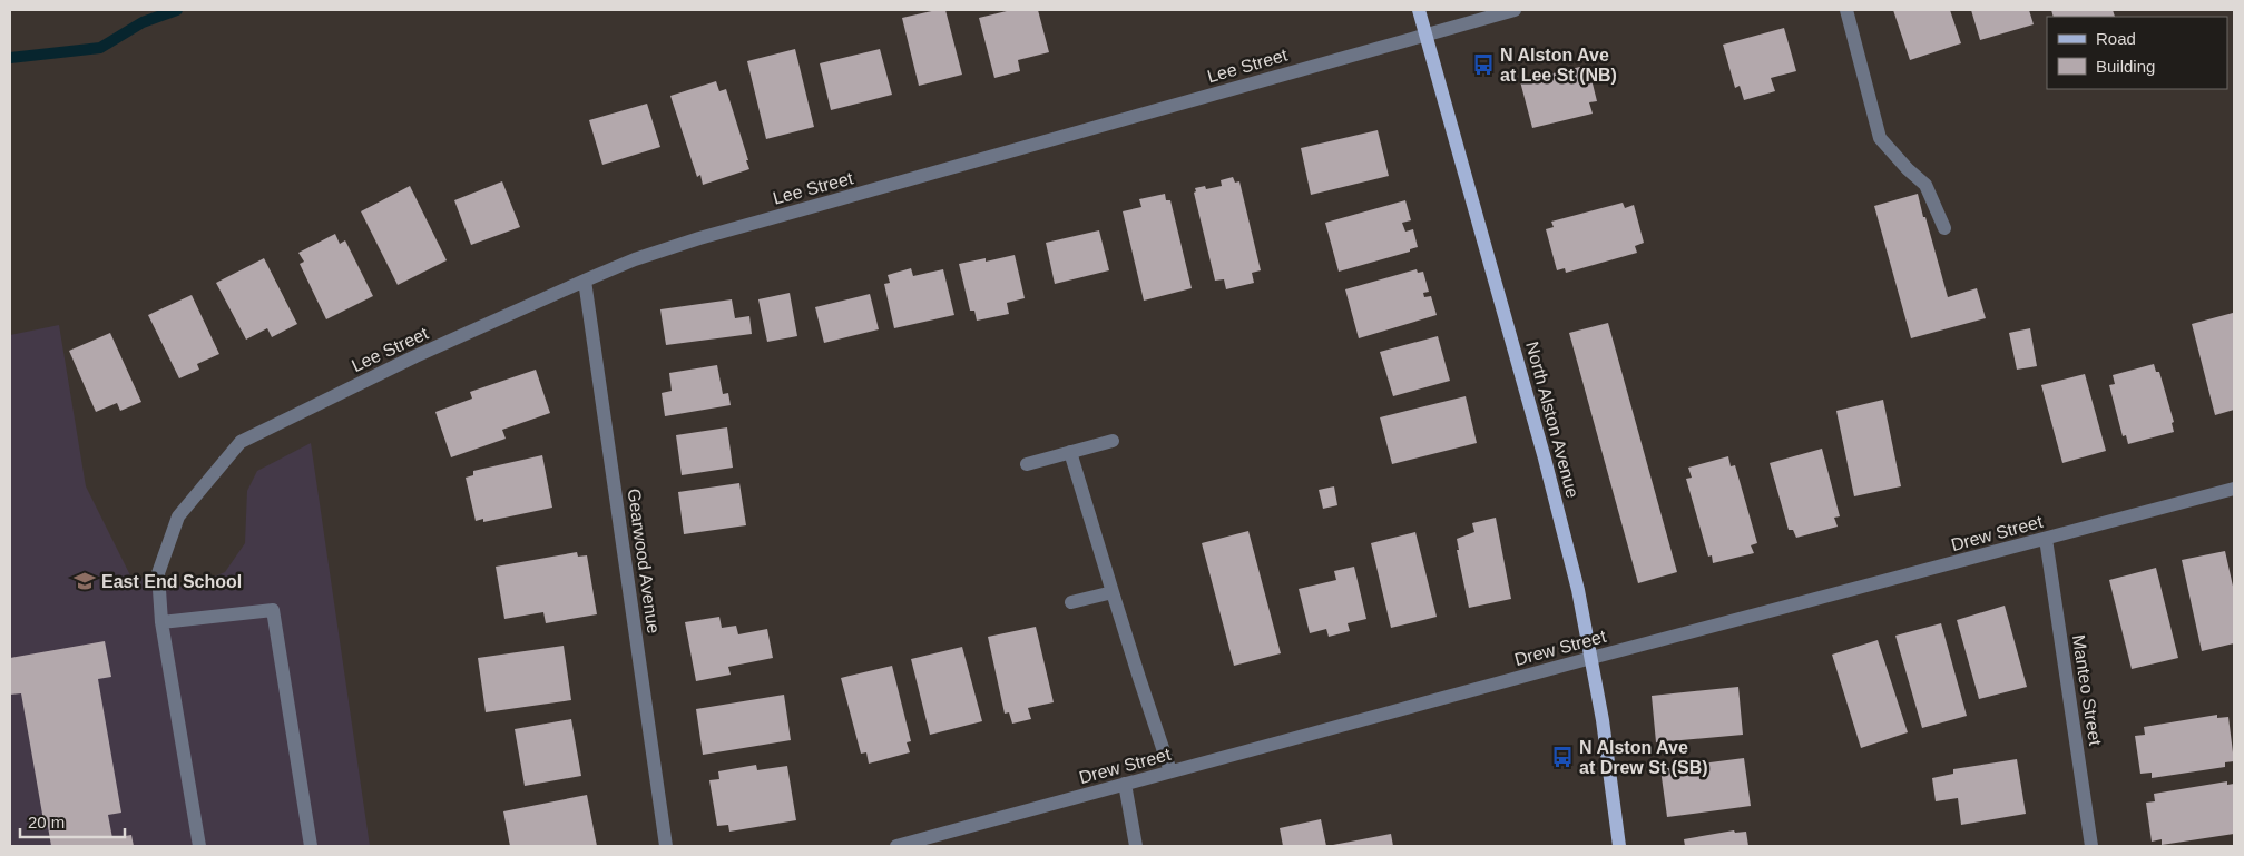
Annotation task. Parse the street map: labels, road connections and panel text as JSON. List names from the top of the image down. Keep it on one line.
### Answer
{"streets":{"main road":["North Alston Avenue"],"street":["Lee Street","Drew Street","Gearwood Avenue","Manteo Street"]},"crossings":[["Lee Street","North Alston Avenue"],["Lee Street","Gearwood Avenue"],["North Alston Avenue","Drew Street"],["Drew Street","Manteo Street"]],"places":{"bus stop":["N Alston Ave at Lee St (NB)","N Alston Ave at Drew St (SB)"],"school or university":["East End School"]},"legend":["Road","Building"],"scale_bar":"20 m"}
